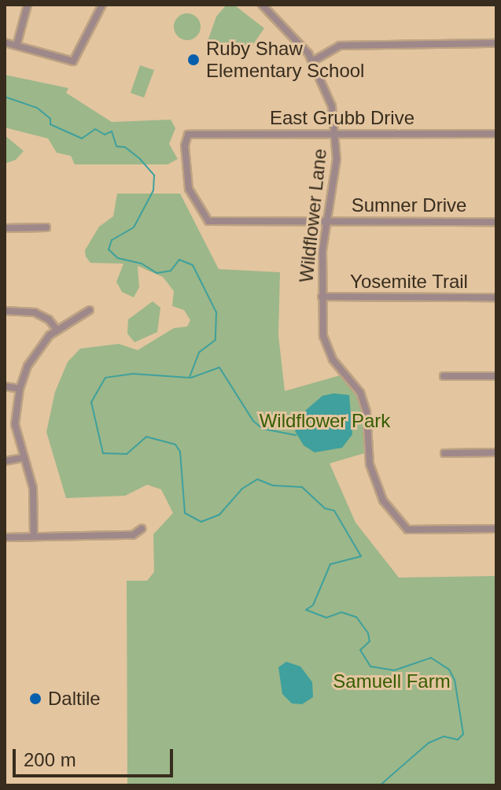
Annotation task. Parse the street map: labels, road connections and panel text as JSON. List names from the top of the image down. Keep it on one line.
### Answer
{"streets":{"street":["East Grubb Drive","Sumner Drive","Wildflower Lane","Yosemite Trail"]},"crossings":[["East Grubb Drive","Sumner Drive"],["East Grubb Drive","Wildflower Lane"],["Sumner Drive","Wildflower Lane"],["Wildflower Lane","Yosemite Trail"]],"parks":["Wildflower Park","Samuell Farm"],"places":["Ruby Shaw Elementary School","Daltile"],"scale_bar":"200 m"}
